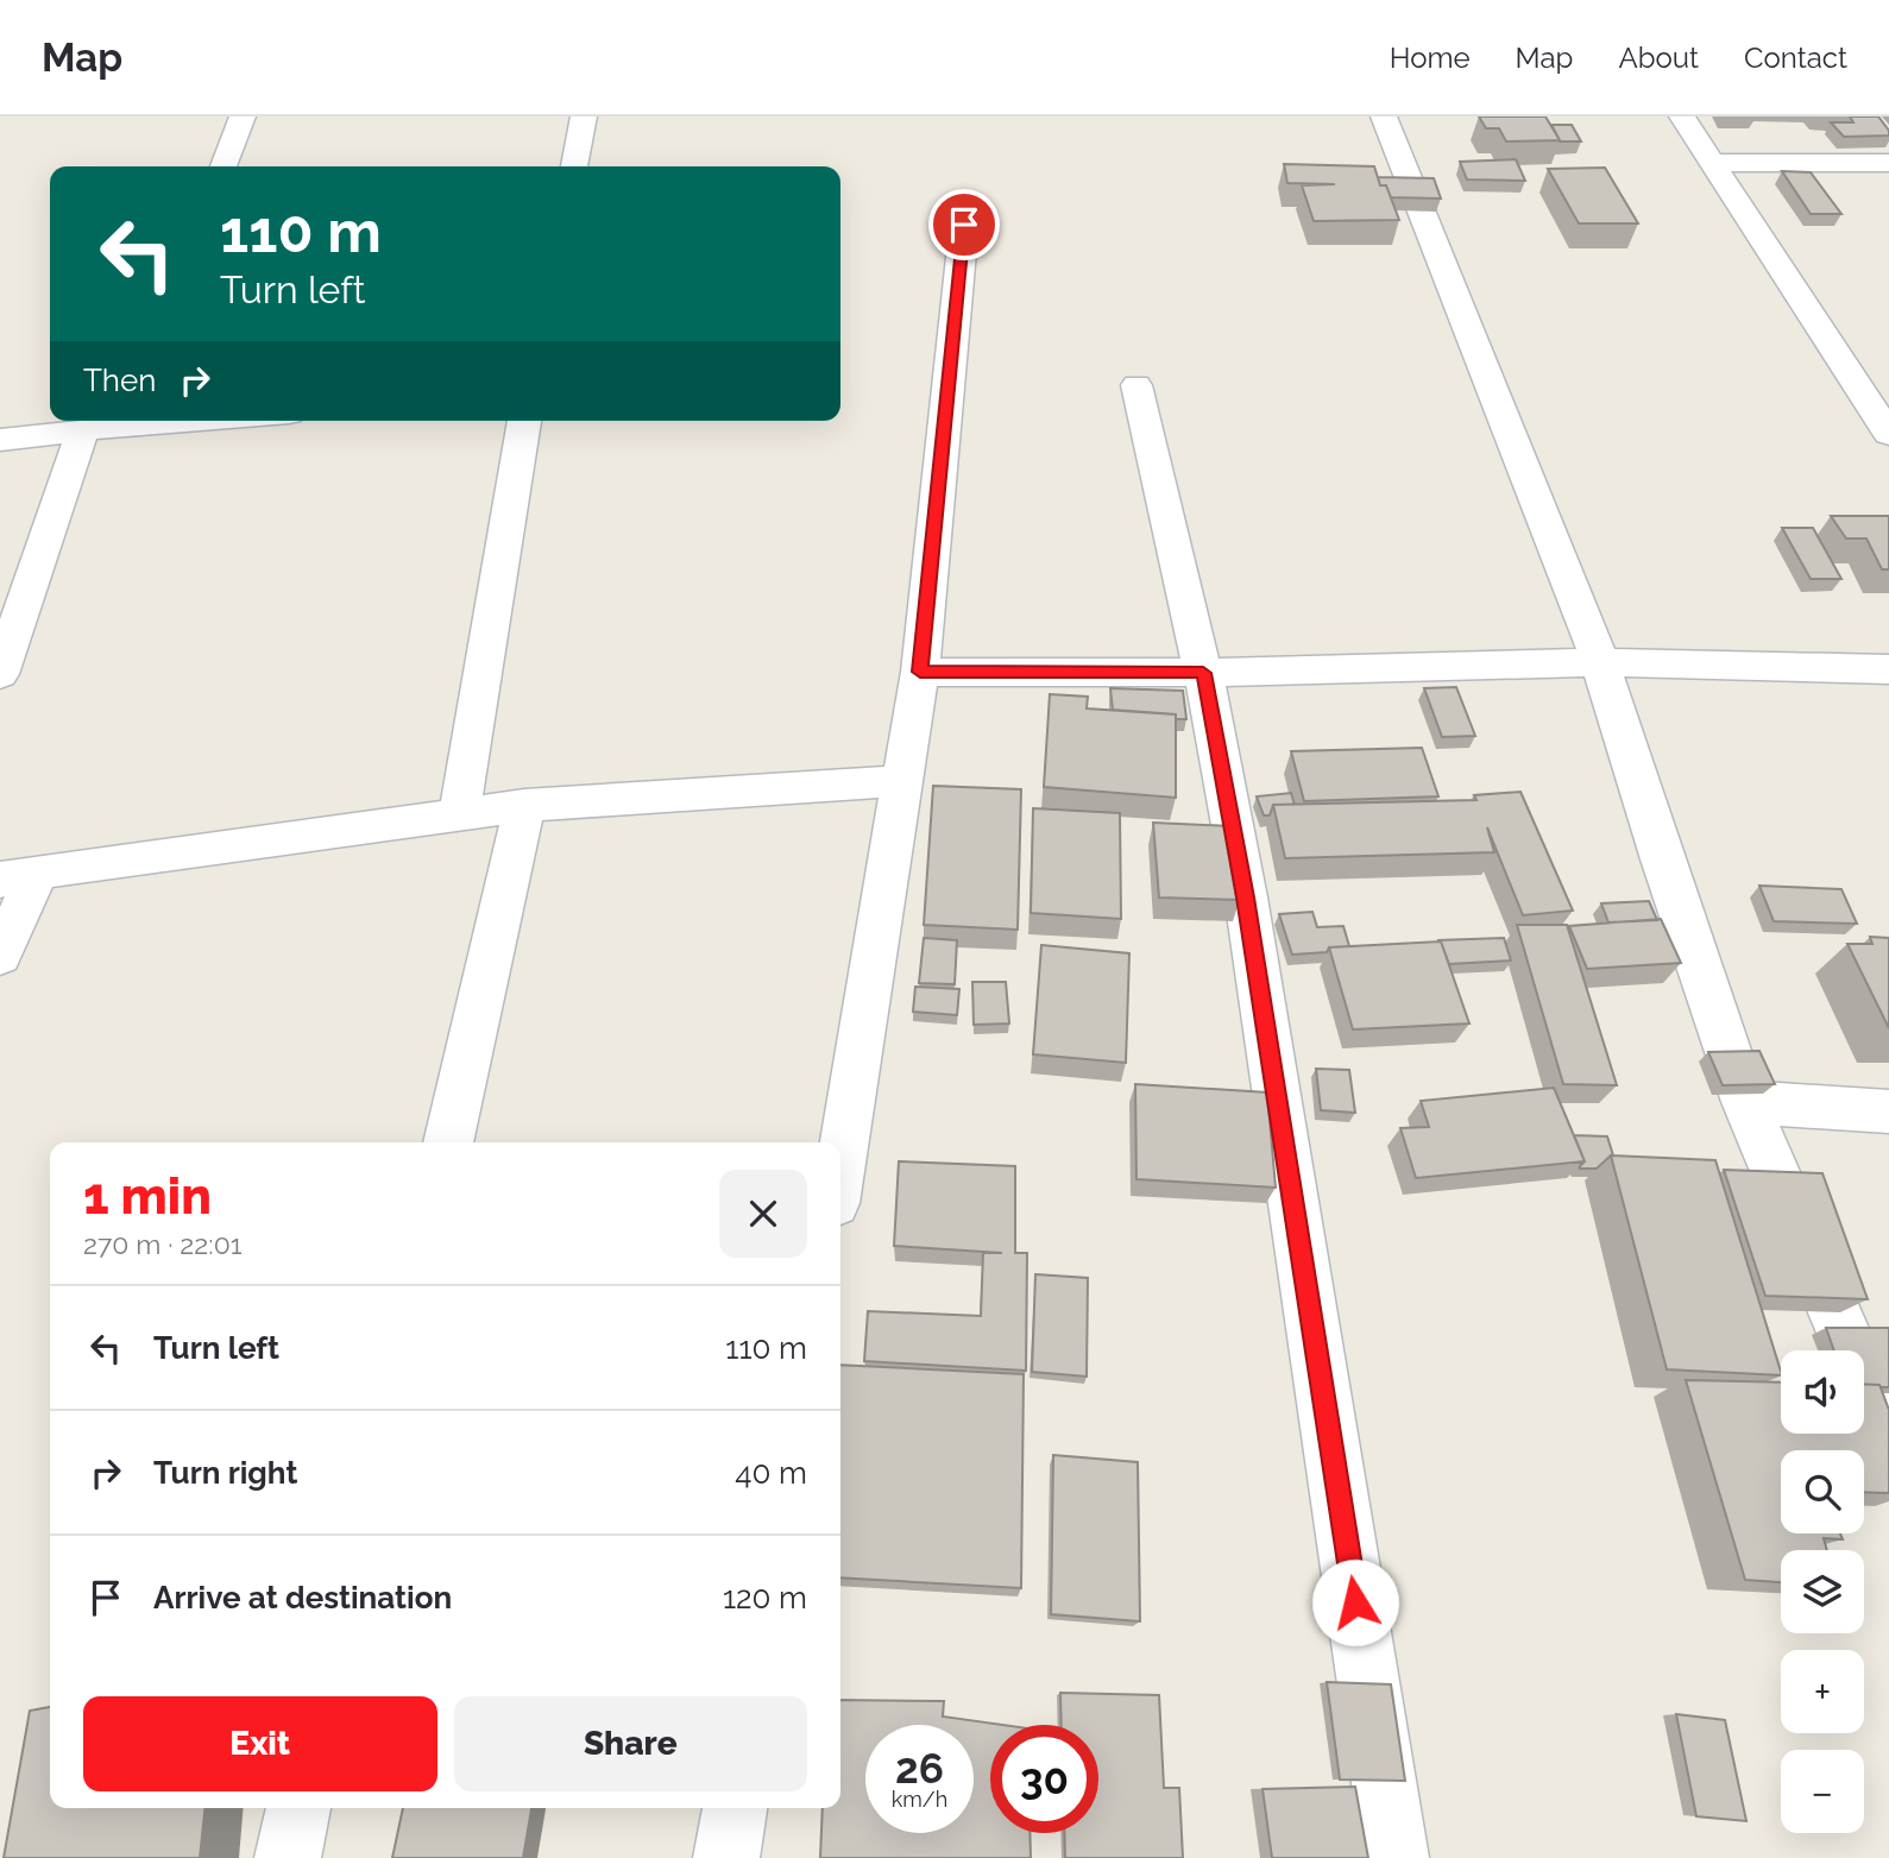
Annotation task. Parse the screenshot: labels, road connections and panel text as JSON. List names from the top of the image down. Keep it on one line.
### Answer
{"page":{"header":"Map","nav":["Home","Map","About","Contact"],"turn":["110 m","Turn left"],"then":"Then","heading":["1 min","270 m · 22:01"],"list":[{"name":"Turn left","value":"110 m"},{"name":"Turn right","value":"40 m"},{"name":"Arrive at destination","value":"120 m"}],"map_buttons":["+","−"],"buttons":["Exit","Share"],"speed":"26 km/h","limit":"30"}}
